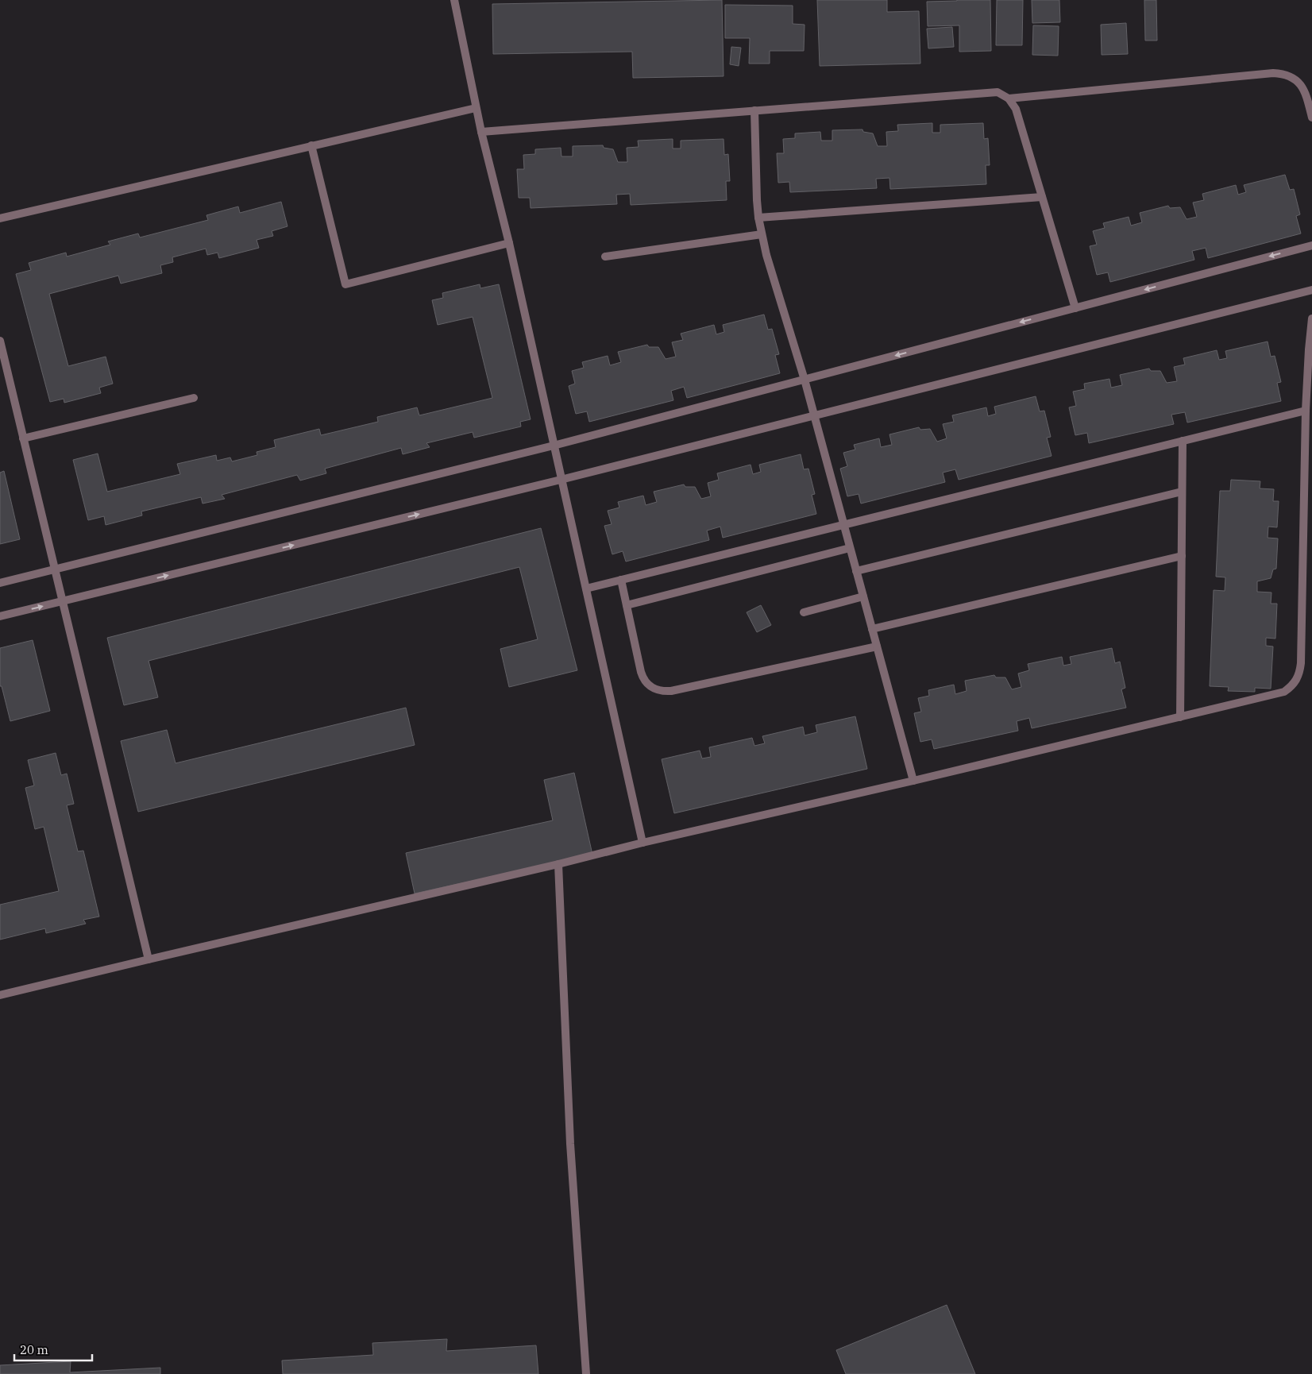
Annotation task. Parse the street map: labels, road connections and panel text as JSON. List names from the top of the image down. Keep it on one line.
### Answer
{"scale_bar":"20 m"}
